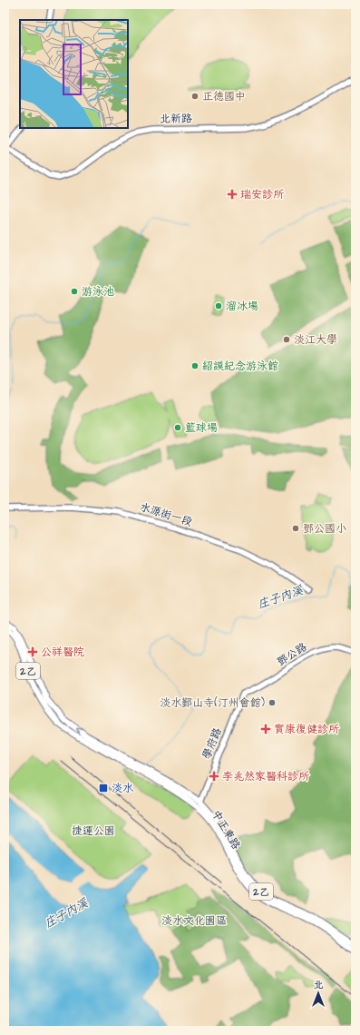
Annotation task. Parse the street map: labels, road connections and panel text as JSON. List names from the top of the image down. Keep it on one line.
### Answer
{"streets":{"main road":["2乙","中正東路"],"street":["北新路","水源街一段","鄧公路","學府路"]},"crossings":[["鄧公路","學府路"],["2乙","中正東路"],["學府路","中正東路"]],"water":["庄子內溪"],"parks":["捷運公園","淡水文化園區"],"places":{"other":["正德國中","游泳池","溜冰場","淡江大學","紹謨紀念游泳館","籃球場","鄧公國小","淡水鄞山寺(汀州會館)"],"health":["瑞安診所","公祥醫院","實康復健診所","李兆然家醫科診所"],"transit":["淡水"]},"north":"top"}
